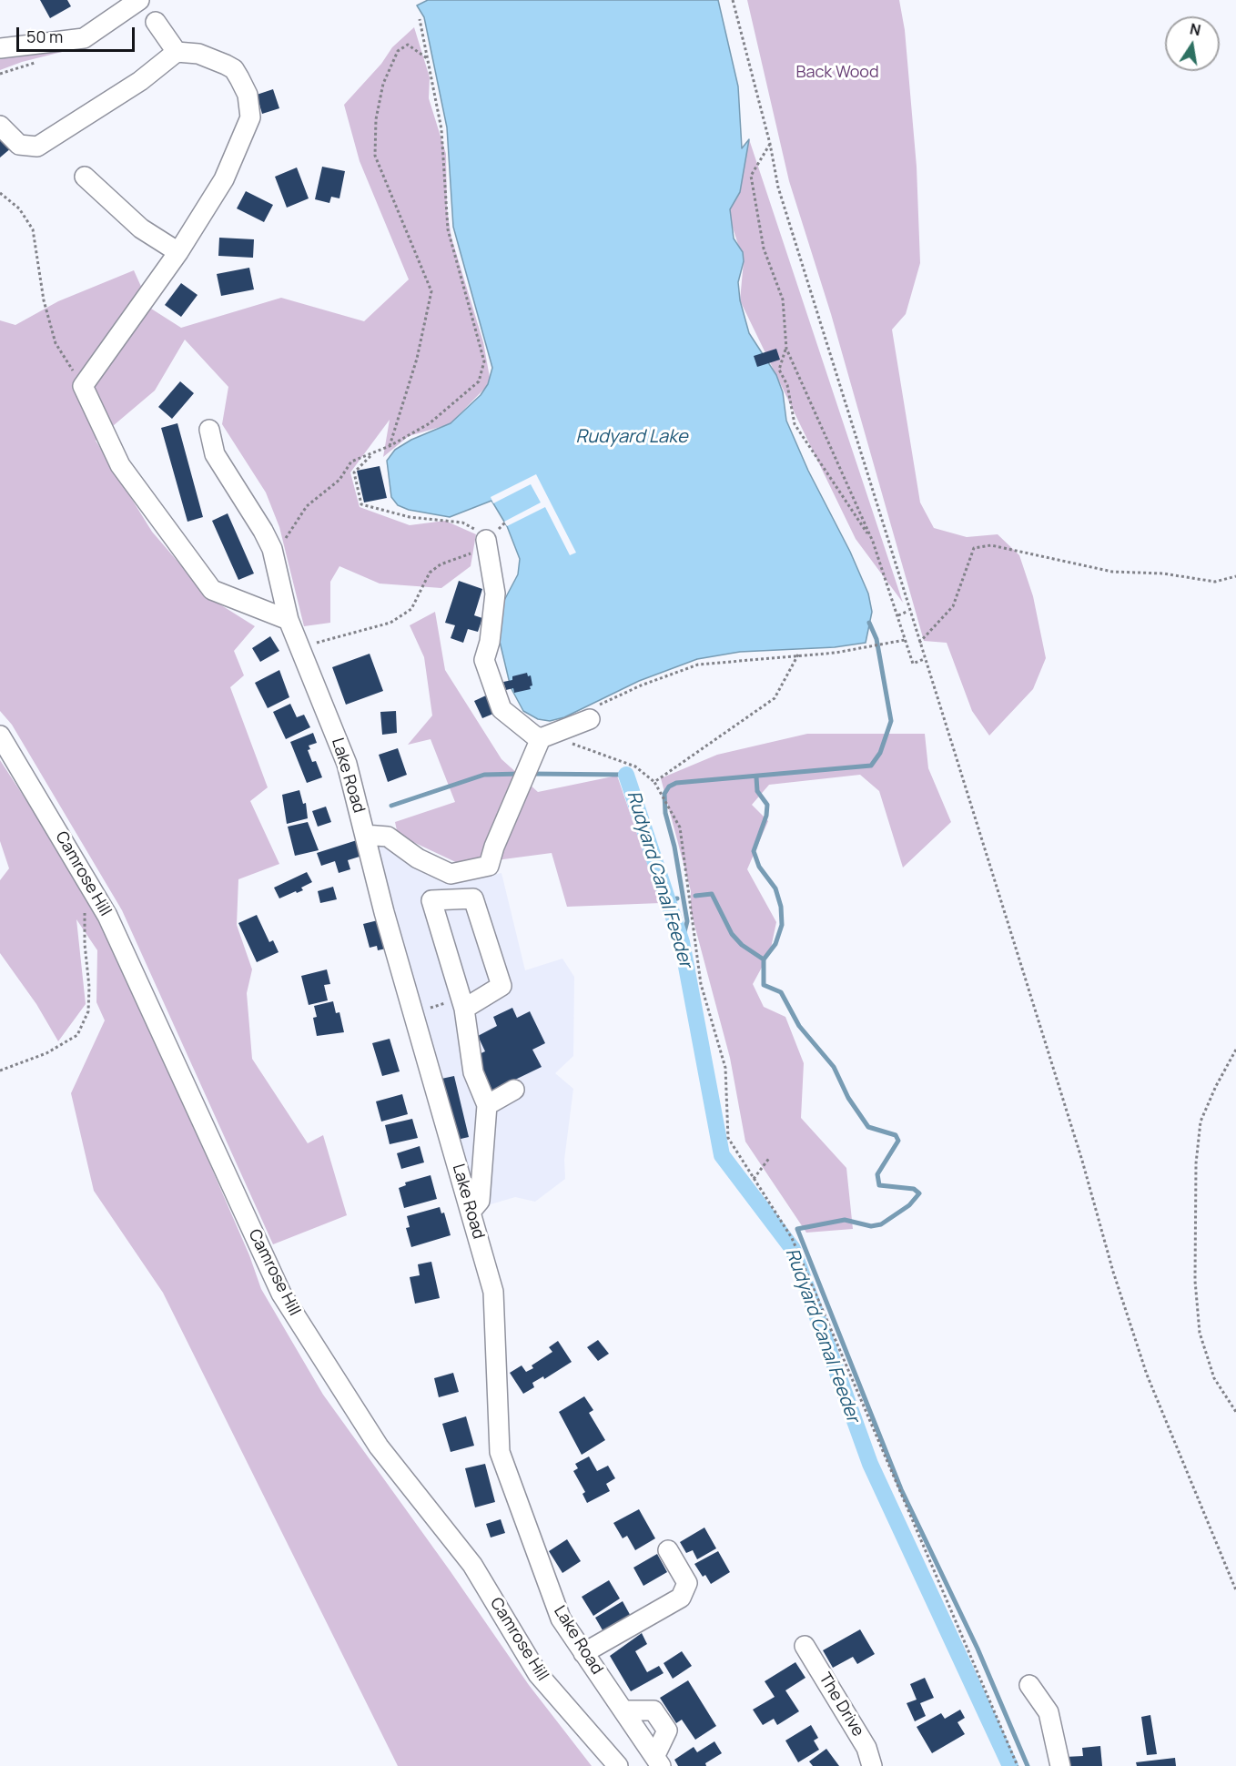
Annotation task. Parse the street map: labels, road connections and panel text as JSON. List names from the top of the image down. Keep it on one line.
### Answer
{"streets":{"street":["Lake Road","Camrose Hill","The Drive"]},"water":["Rudyard Lake","Rudyard Canal Feeder"],"parks":["Back Wood"],"scale_bar":"50 m","north":"top"}
